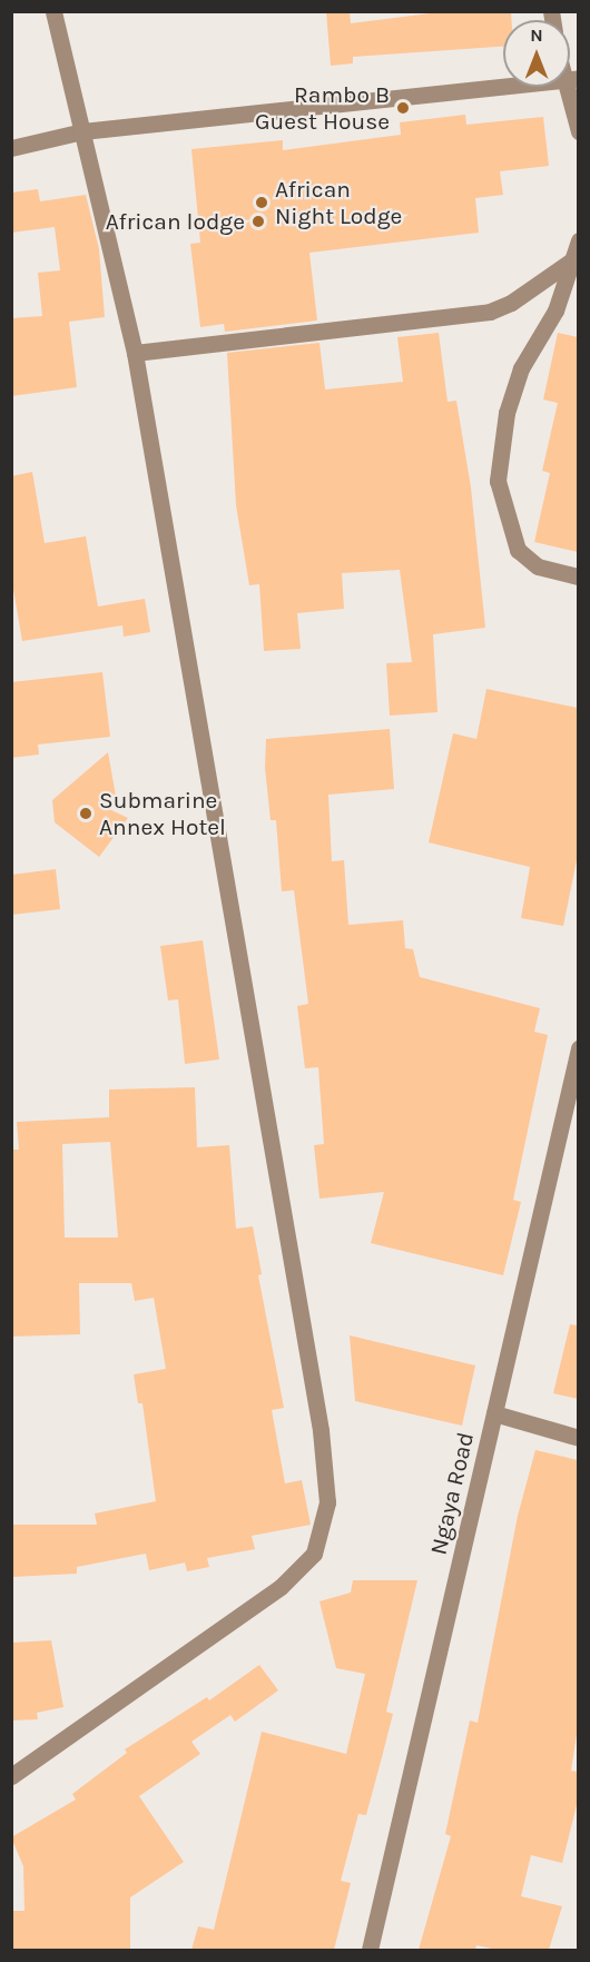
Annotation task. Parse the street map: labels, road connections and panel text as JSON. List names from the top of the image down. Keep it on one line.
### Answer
{"streets":{"street":["Ngaya Road"]},"places":["Rambo B Guest House","African Night Lodge","African lodge","Submarine Annex Hotel"],"north":"top"}
